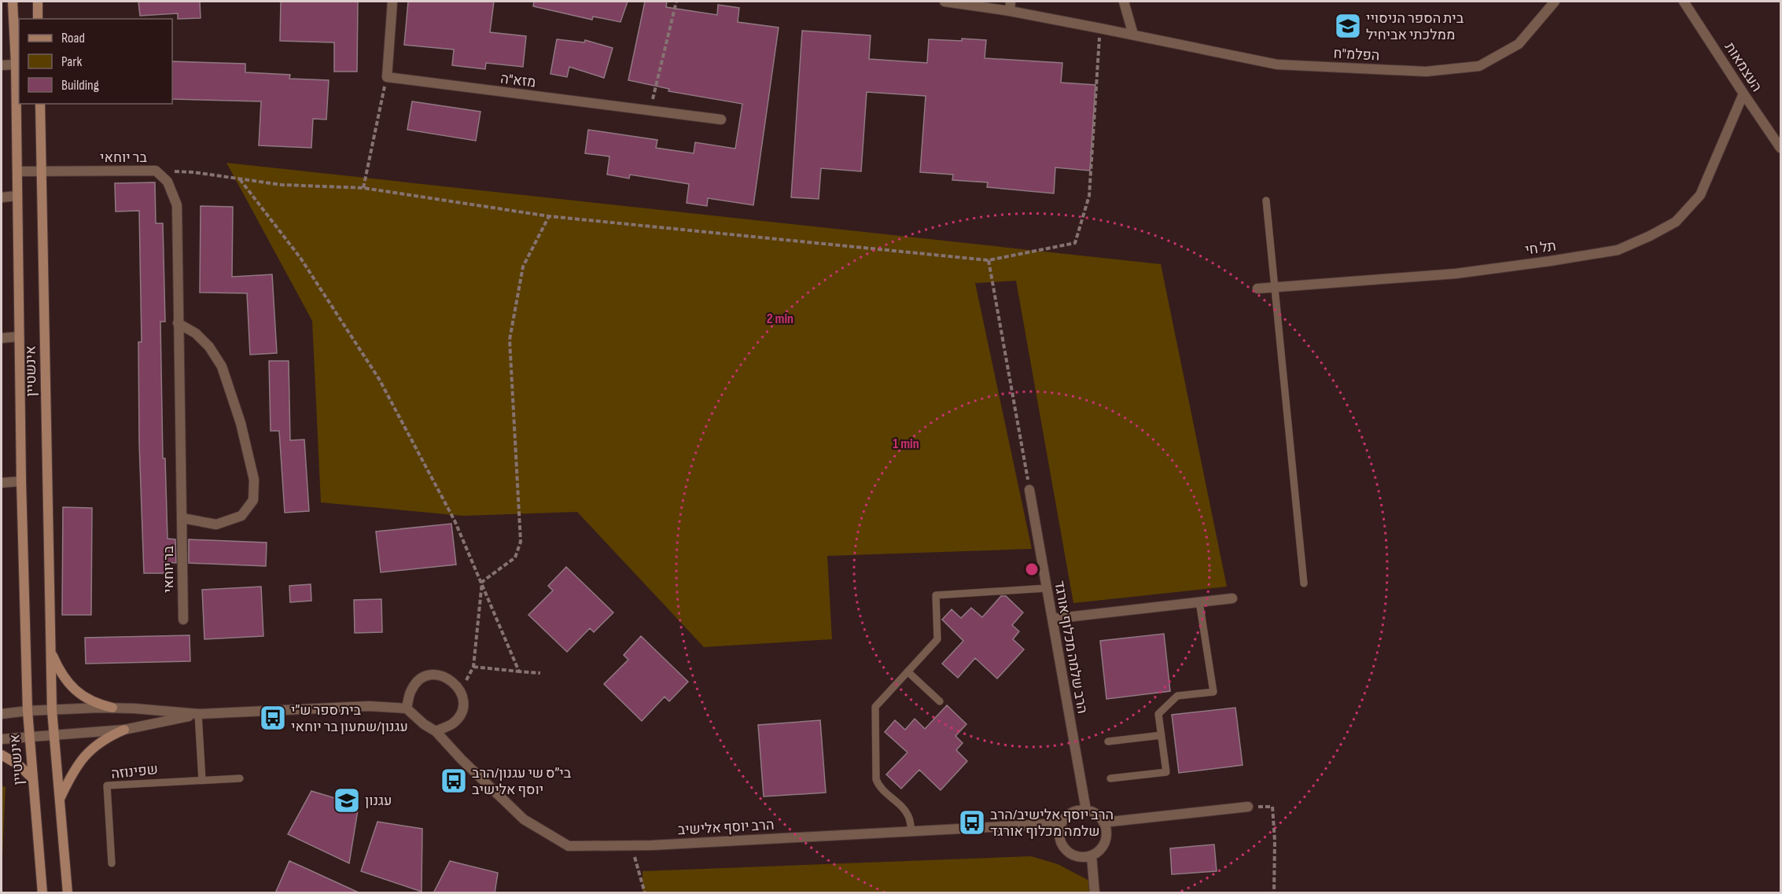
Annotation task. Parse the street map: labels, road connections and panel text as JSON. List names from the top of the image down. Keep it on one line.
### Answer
{"streets":{"main road":["אינשטיין"],"street":["הפלמ\"ח","העצמאות","מזא\"ה","בר יוחאי","תל חי","הרב שלמה מכלוף אורגד","הרב יוסף אלישיב"],"lane":["שפינוזה"]},"crossings":[["העצמאות","תל חי"],["בר יוחאי","אינשטיין"],["הרב שלמה מכלוף אורגד","הרב יוסף אלישיב"]],"places":{"school or university":["בית הספר הניסויי ממלכתי אביחיל","עגנון"],"bus stop":["בית ספר ש״י עגנון/שמעון בר יוחאי","בי״ס שי עגנון/הרב יוסף אלישיב","הרב יוסף אלישיב/הרב שלמה מכלוף אורגד"]},"legend":["Road","Park","Building"],"rings":["2 min","1 min"]}
